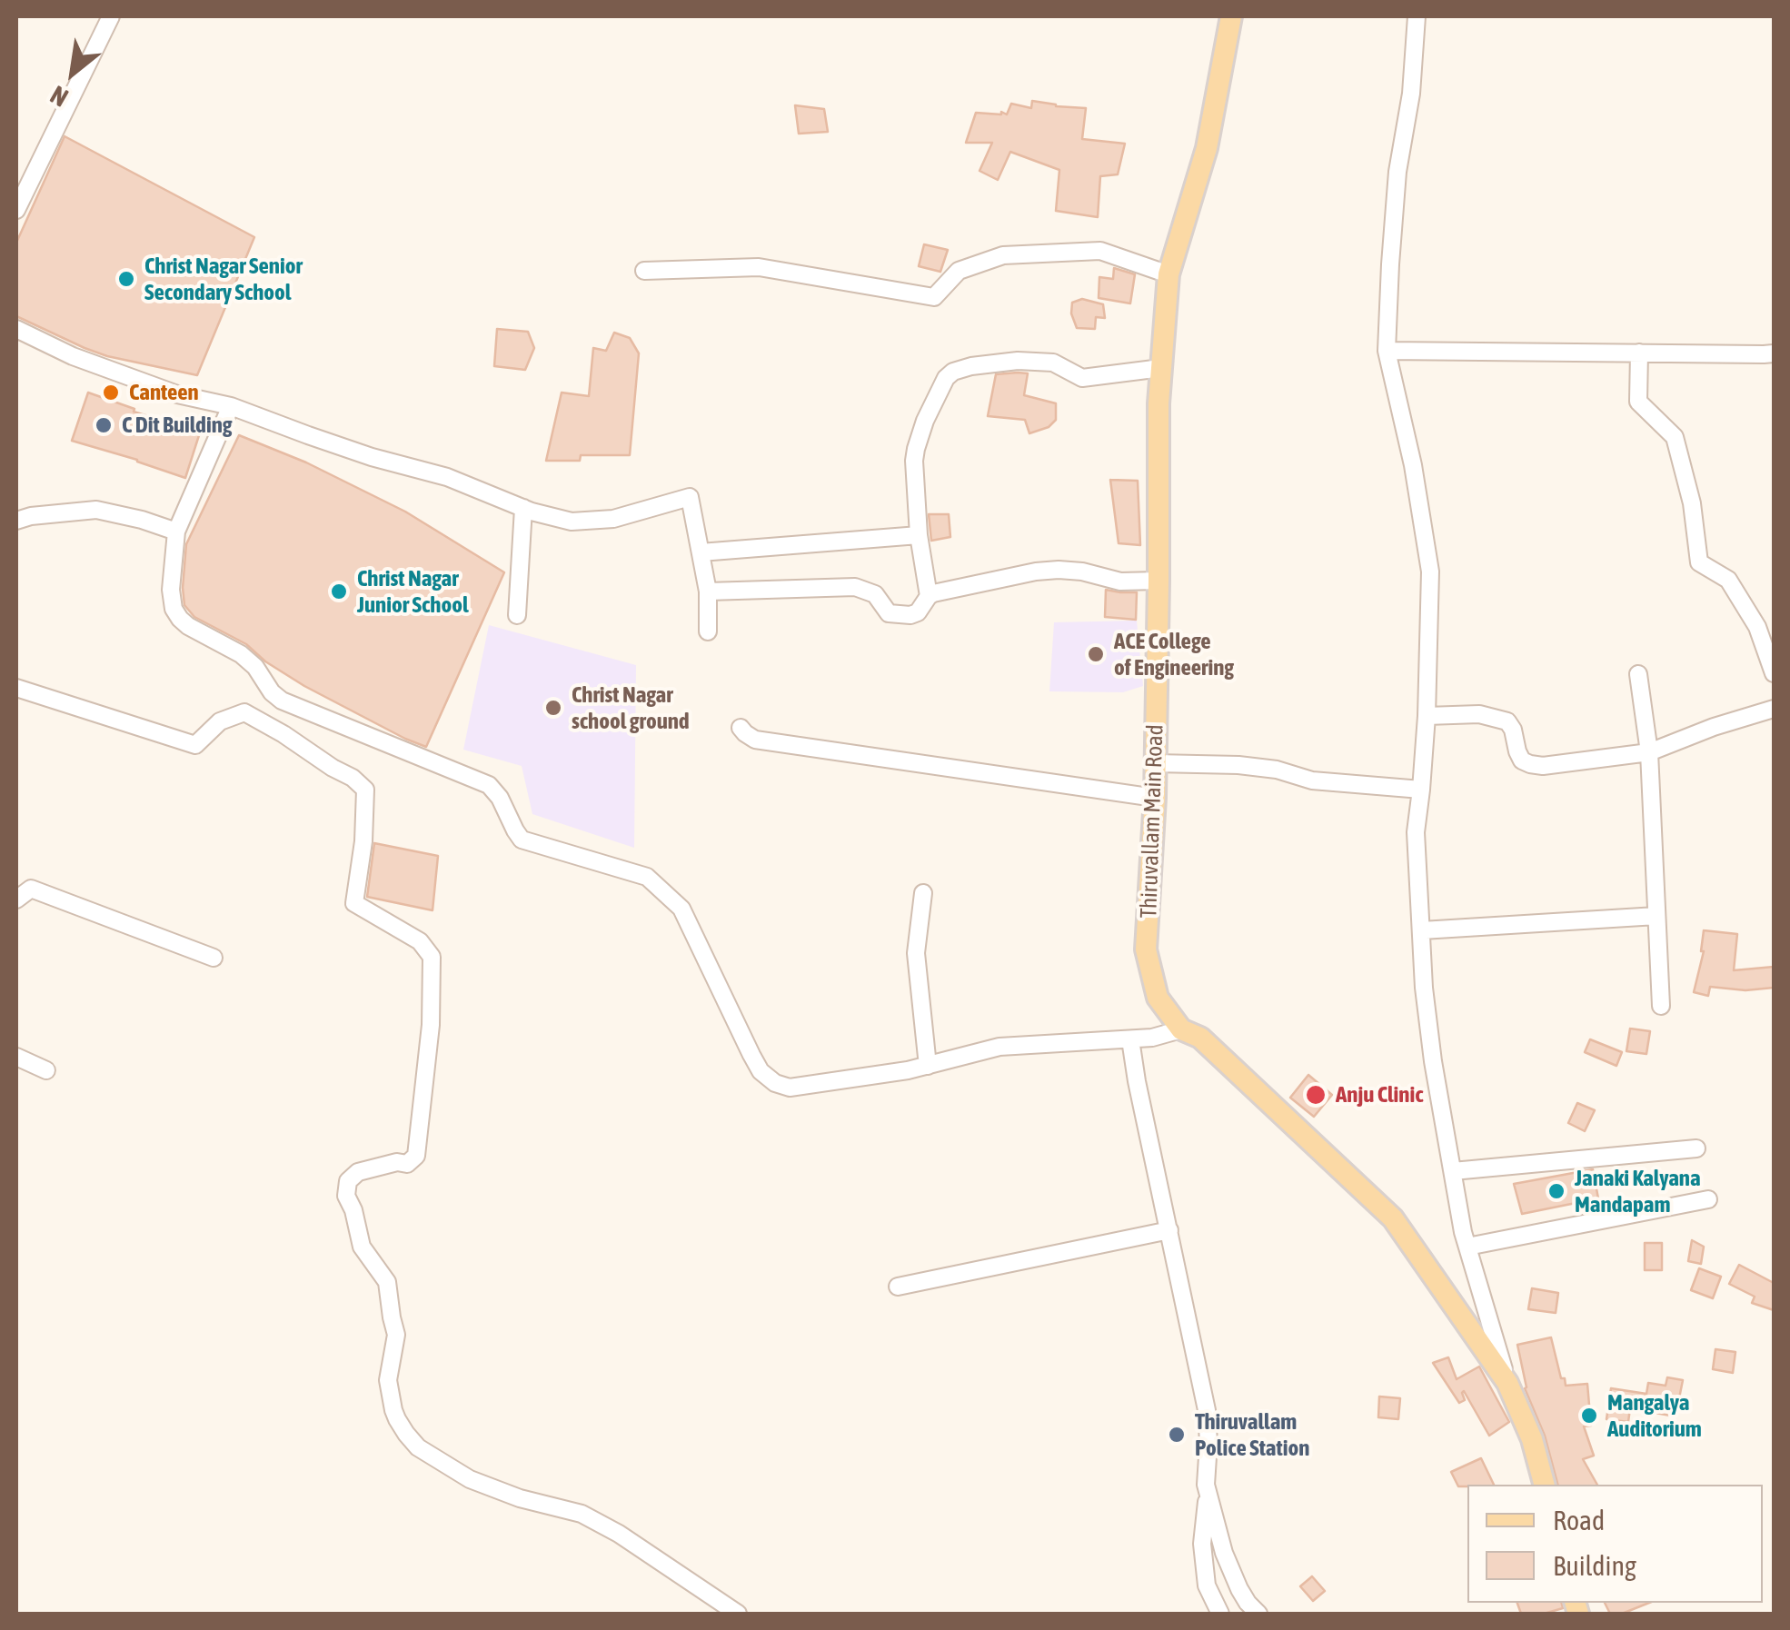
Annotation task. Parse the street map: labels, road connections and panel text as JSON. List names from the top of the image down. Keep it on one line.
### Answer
{"streets":{"main road":["Thiruvallam Main Road"]},"places":["Christ Nagar Senior Secondary School","Canteen","C Dit Building","Christ Nagar Junior School","ACE College of Engineering","Christ Nagar school ground","Anju Clinic","Janaki Kalyana Mandapam","Mangalya Auditorium","Thiruvallam Police Station"],"legend":["Road","Building"],"north":"bottom left"}
